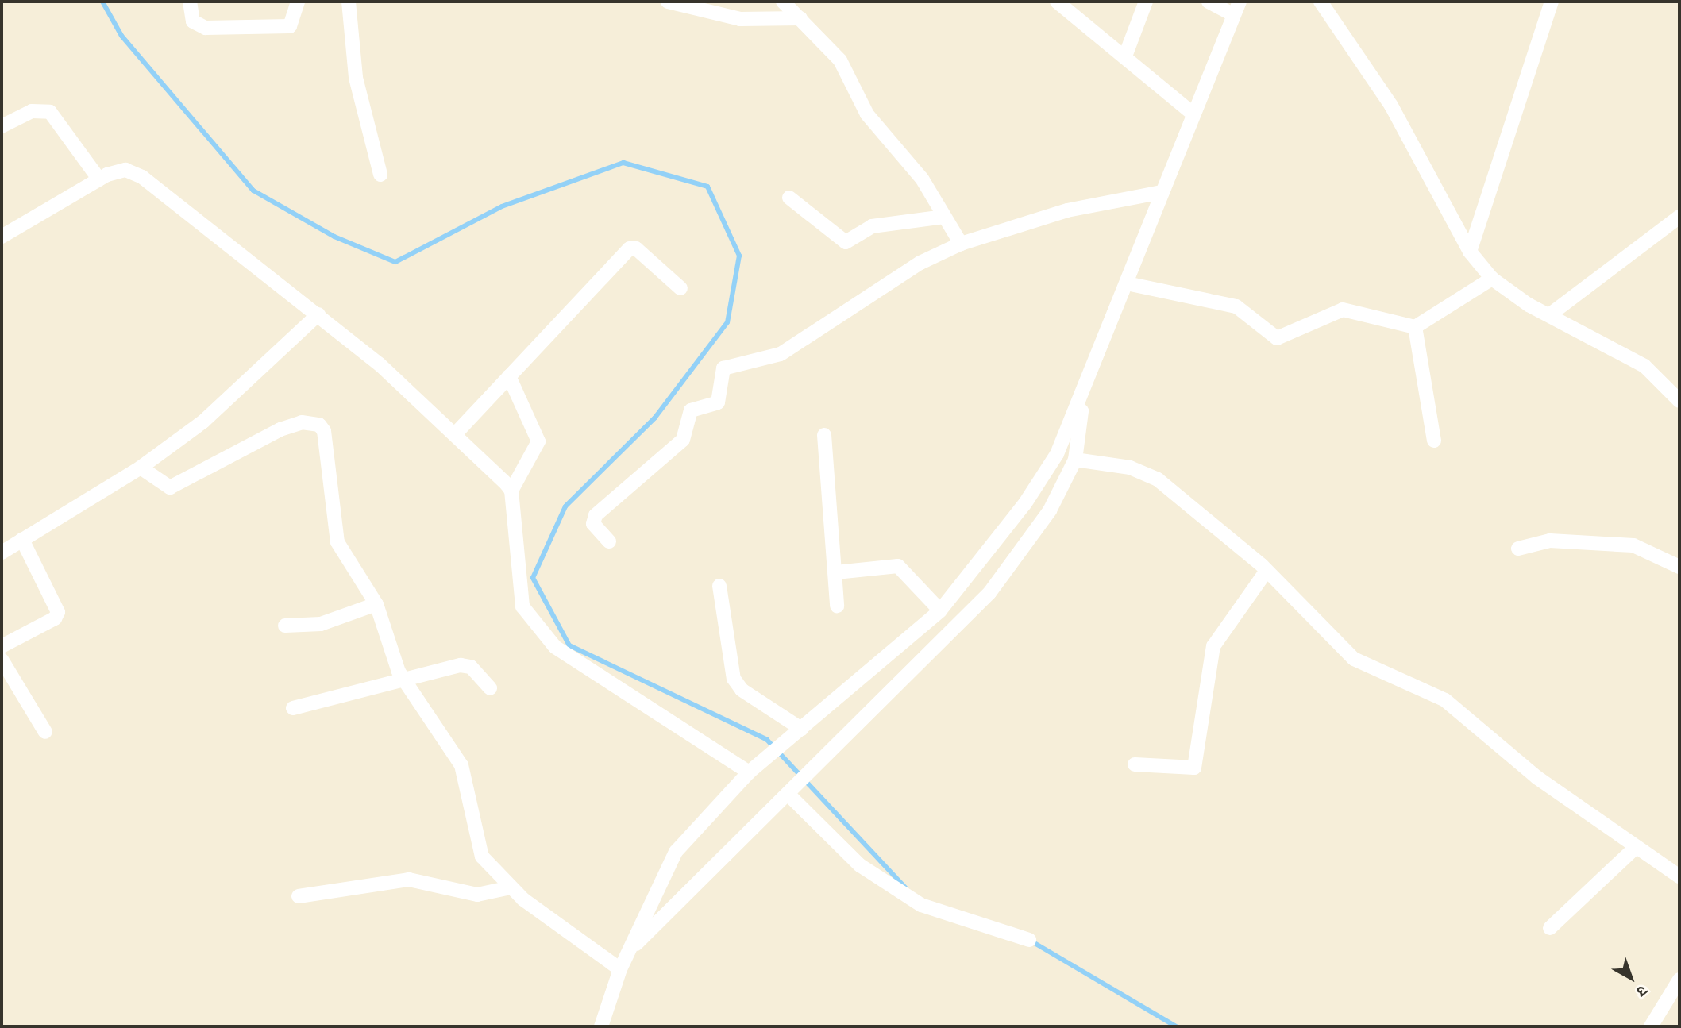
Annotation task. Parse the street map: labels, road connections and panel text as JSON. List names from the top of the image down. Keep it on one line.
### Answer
{"north":"bottom right"}
